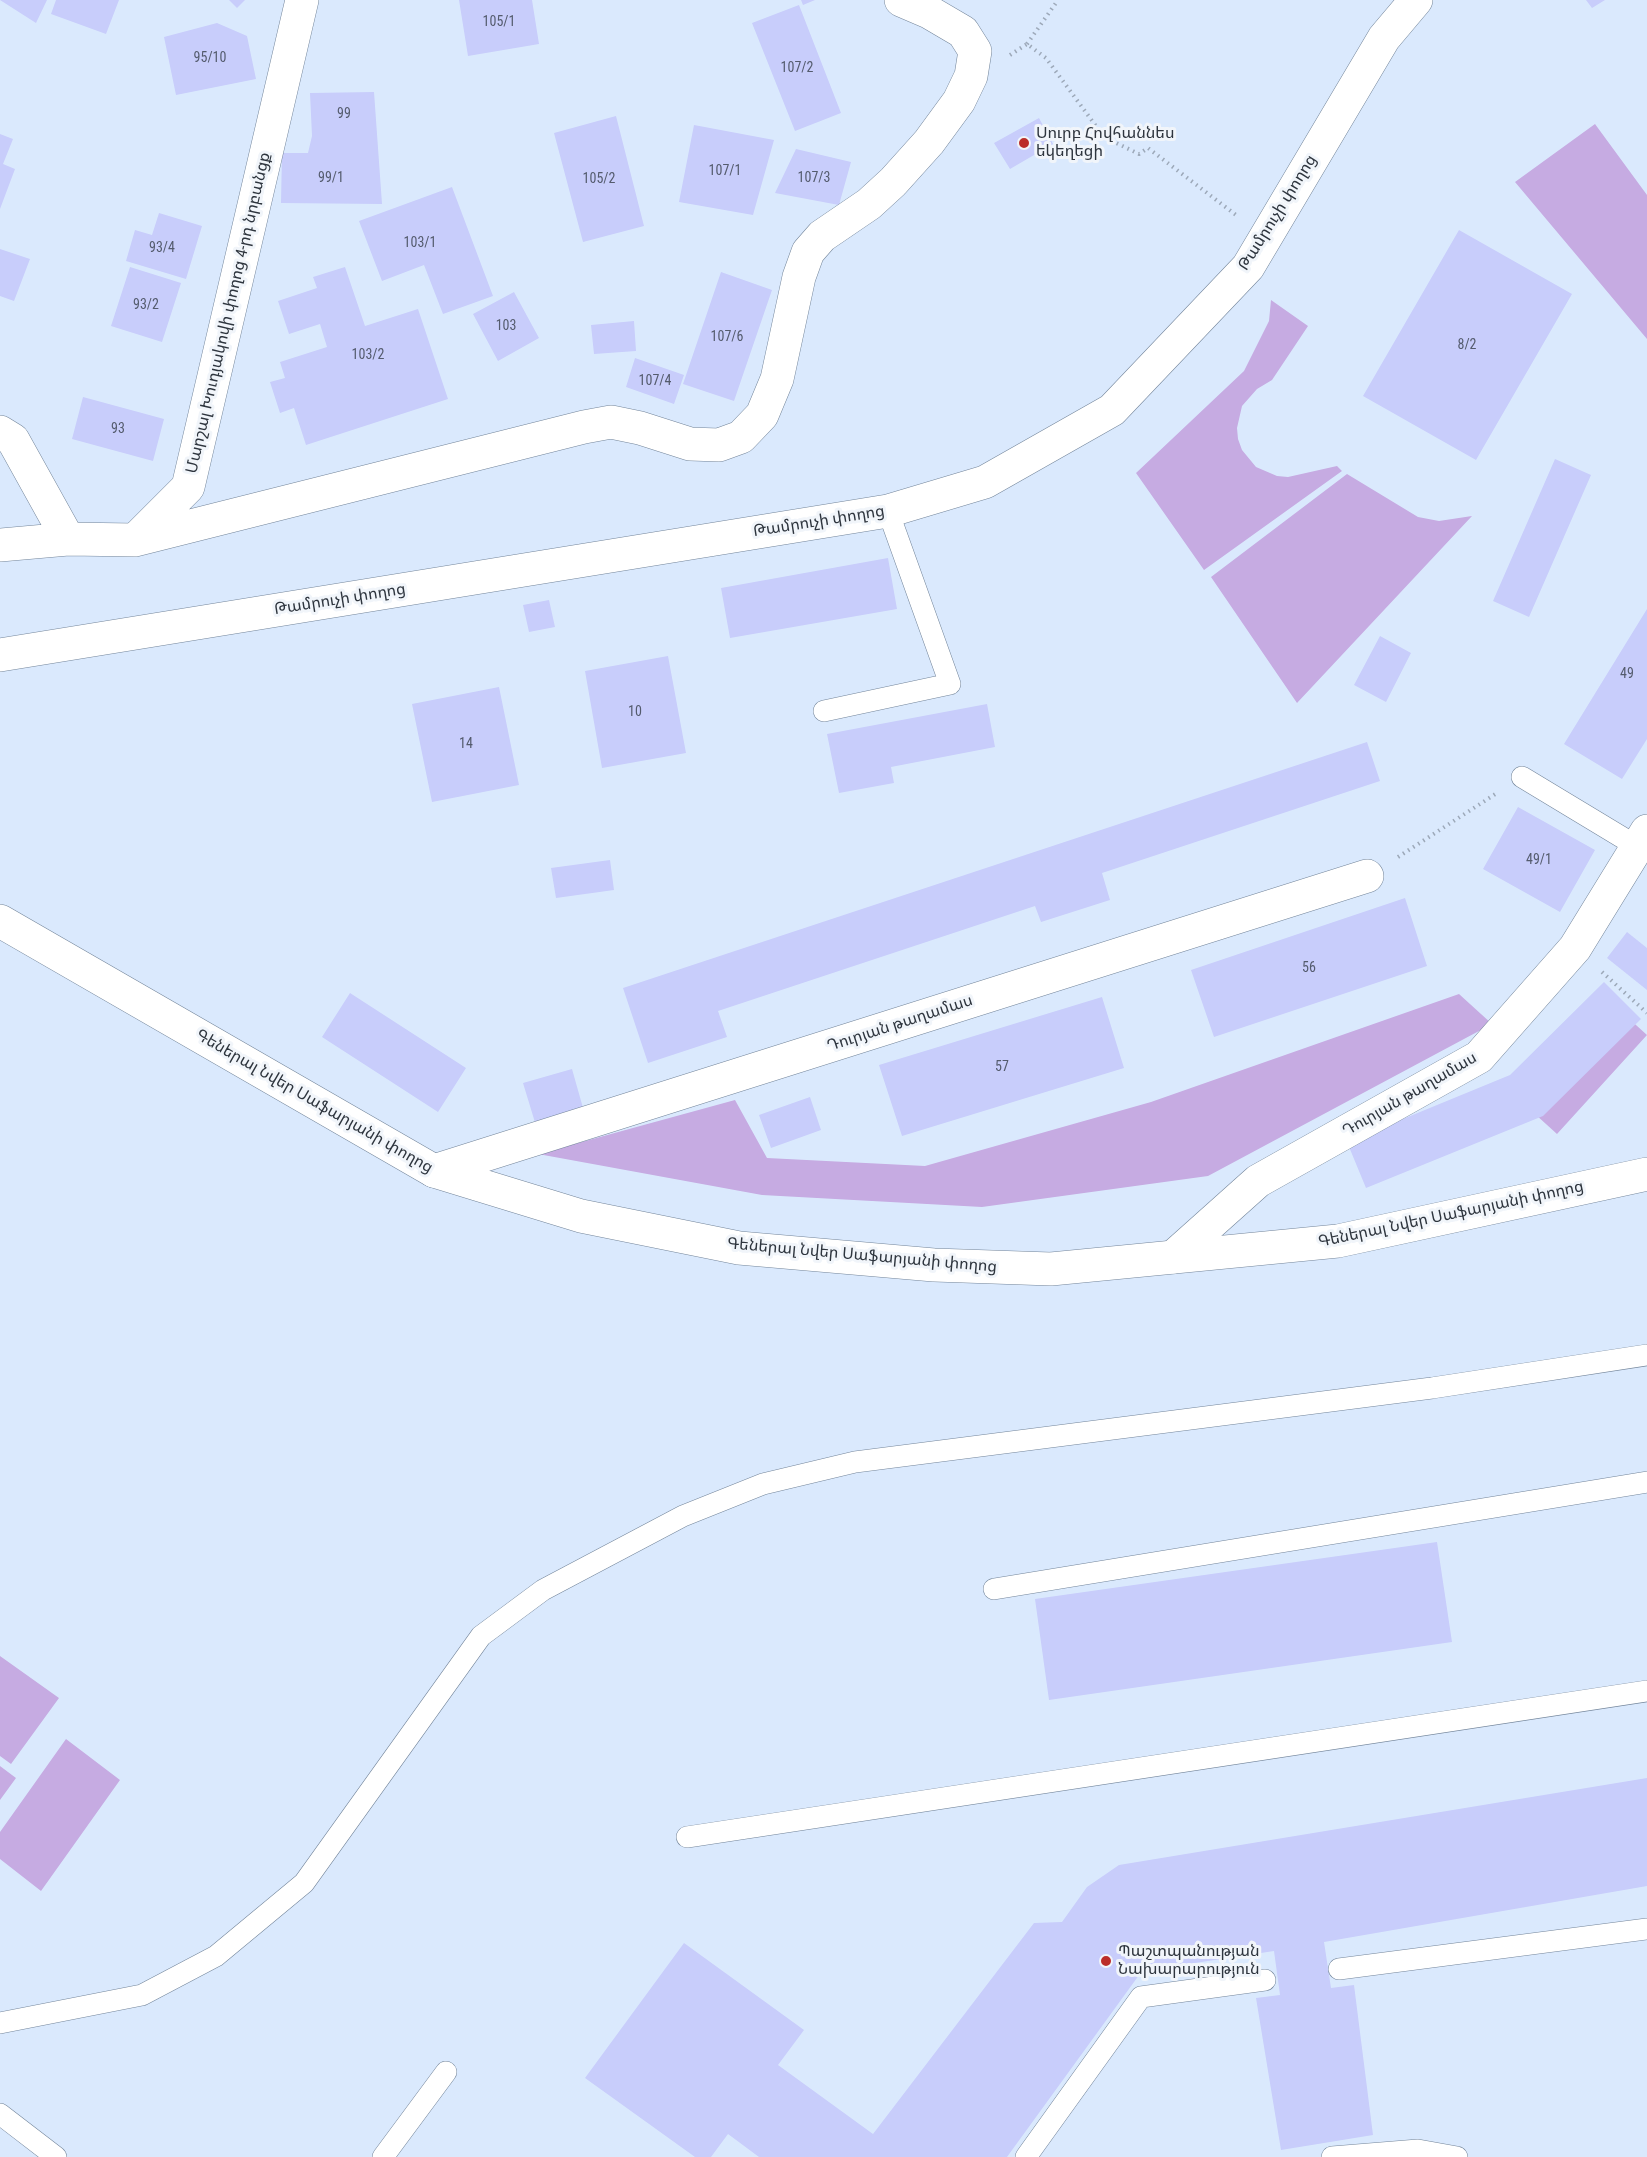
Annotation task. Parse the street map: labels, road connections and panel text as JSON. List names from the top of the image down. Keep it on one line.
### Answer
{"streets":{"street":["Թամրուչի փողոց","Մարշալ Խուդյակովի փողոց 4-րդ նրբանցք","Դուրյան թաղամաս","Գեներալ Նվեր Սաֆարյանի փողոց"]},"crossings":[["Դուրյան թաղամաս","Գեներալ Նվեր Սաֆարյանի փողոց"]],"places":["Սուրբ Հովհաննես եկեղեցի","Պաշտպանության Նախարարություն"],"house_numbers":["105/1","95/10","107/2","99","107/1","99/1","107/3","105/2","103/1","93/4","93/2","103","107/6","8/2","103/2","107/4","93","49","10","14","49/1","56","57"]}
